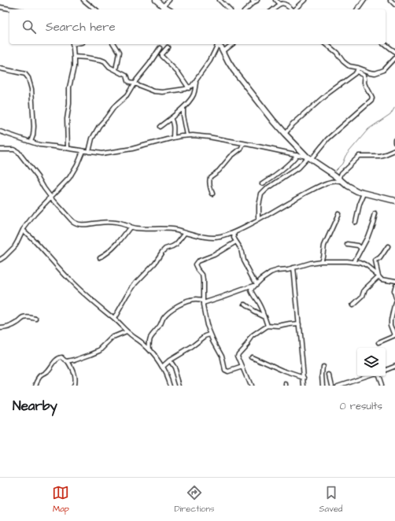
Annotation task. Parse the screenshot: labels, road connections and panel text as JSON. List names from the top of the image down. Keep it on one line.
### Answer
{"page":{"search":"Search here","heading":["Nearby","0 results"],"nav":["Map","Directions","Saved"]}}
